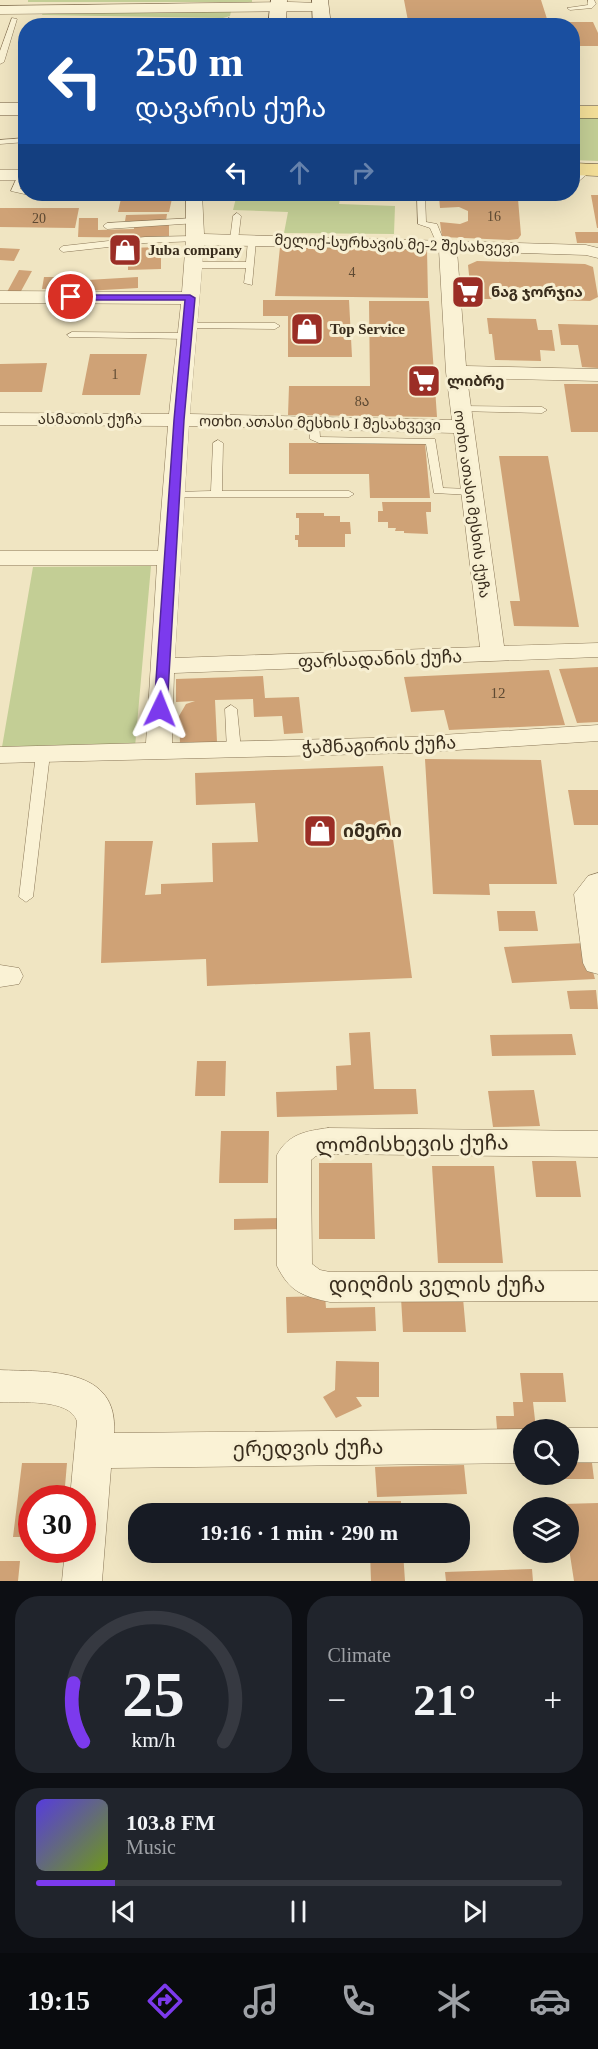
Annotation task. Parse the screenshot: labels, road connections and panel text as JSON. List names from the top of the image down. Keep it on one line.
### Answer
{"streets":{"street":["მელიქ-სურხავის მე-2 შესახვევი","ასმათის ქუჩა","ოთხი ათასი მესხის I შესახვევი","ოთხი ათასი მესხის ქუჩა","ფარსადანის ქუჩა","ჭაშნაგირის ქუჩა","ლომისხევის ქუჩა","დიღმის ველის ქუჩა","ერედვის ქუჩა"]},"crossings":[["მელიქ-სურხავის მე-2 შესახვევი","ოთხი ათასი მესხის ქუჩა"],["ასმათის ქუჩა","ოთხი ათასი მესხის I შესახვევი"],["ოთხი ათასი მესხის I შესახვევი","ოთხი ათასი მესხის ქუჩა"],["ოთხი ათასი მესხის ქუჩა","ფარსადანის ქუჩა"],["ლომისხევის ქუჩა","დიღმის ველის ქუჩა"]],"places":{"shop":["Juba company","Top Service","იმერი"],"supermarket":["ნაგ ჯორჯია","ლიბრე"]},"house_numbers":["16","20","4","1","8ა","12"],"page":{"turn":["250 m","დავარის ქუჩა"],"limit":"30","trip":"19:16 · 1 min · 290 m","tile":"Climate","heat":["−","21°","+"],"song":["103.8 FM","Music"],"tabs":"19:15","gauge":["25","km/h"]}}
